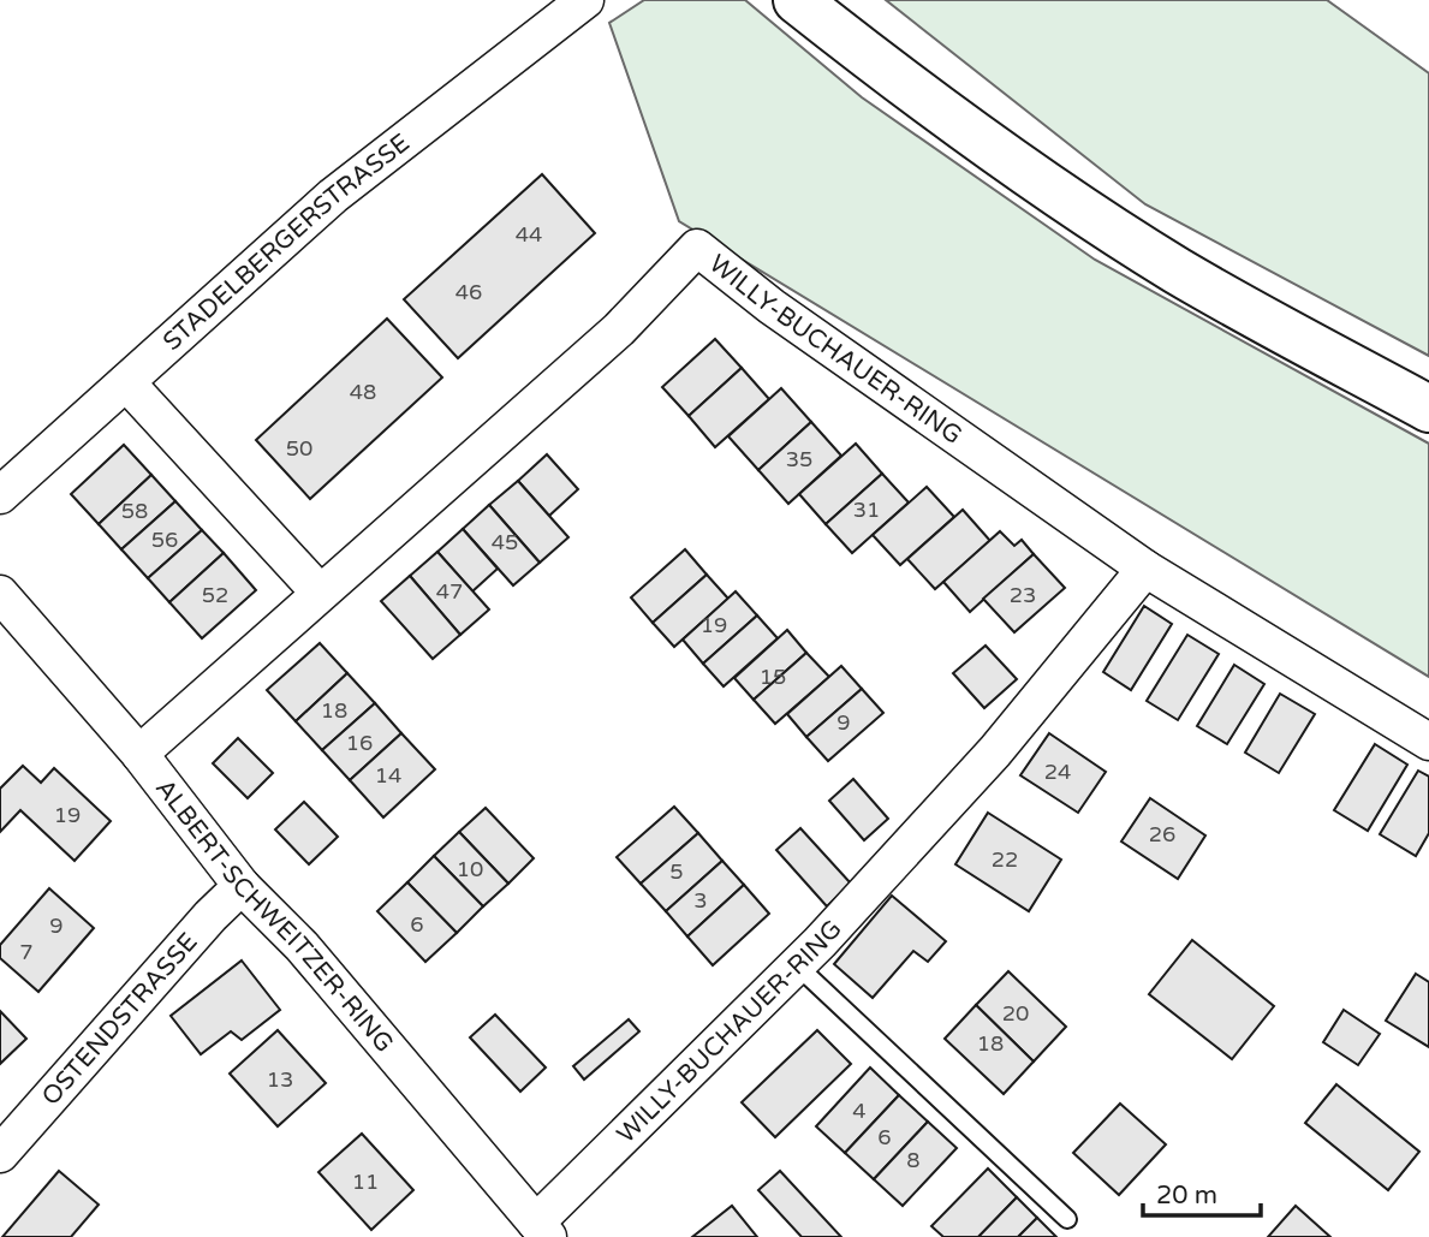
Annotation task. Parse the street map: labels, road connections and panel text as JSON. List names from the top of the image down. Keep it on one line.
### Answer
{"streets":{"street":["STADELBERGERSTRASSE","WILLY-BUCHAUER-RING","ALBERT-SCHWEITZER-RING","OSTENDSTRASSE"]},"crossings":[["WILLY-BUCHAUER-RING","ALBERT-SCHWEITZER-RING"],["ALBERT-SCHWEITZER-RING","OSTENDSTRASSE"]],"house_numbers":["44","46","48","50","35","31","58","56","45","47","52","23","19","15","18","9","16","24","14","19","26","22","10","5","3","6","9","7","20","18","13","4","6","8","11"],"scale_bar":"20 m"}
